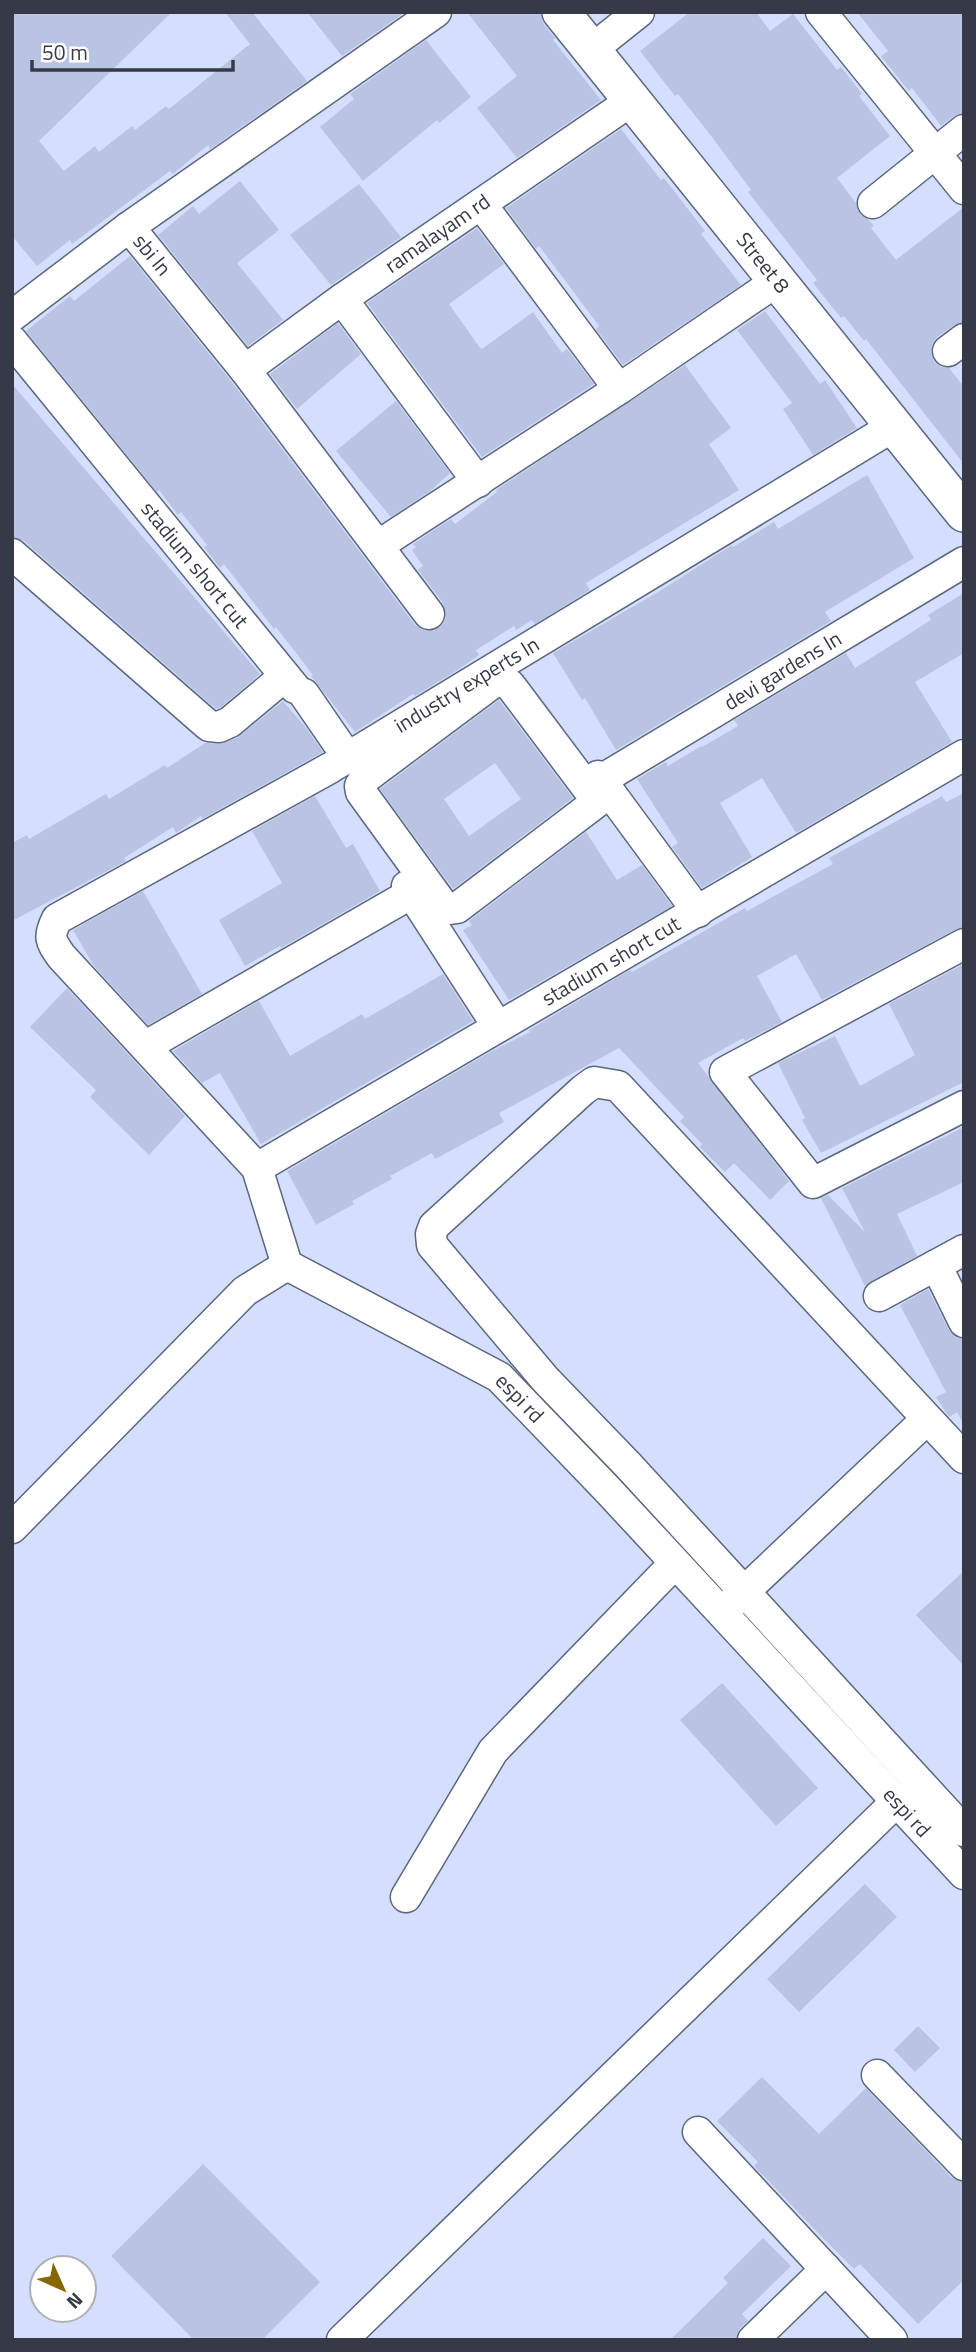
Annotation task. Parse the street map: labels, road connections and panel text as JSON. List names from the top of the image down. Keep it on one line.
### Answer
{"streets":{"street":["ramalayam rd","sbi ln","Street 8","stadium short cut","devi gardens ln","industry experts ln","espi rd"]},"crossings":[["ramalayam rd","sbi ln"],["ramalayam rd","Street 8"],["Street 8","industry experts ln"],["stadium short cut","devi gardens ln"],["stadium short cut","industry experts ln"]],"scale_bar":"50 m","north":"bottom right"}
